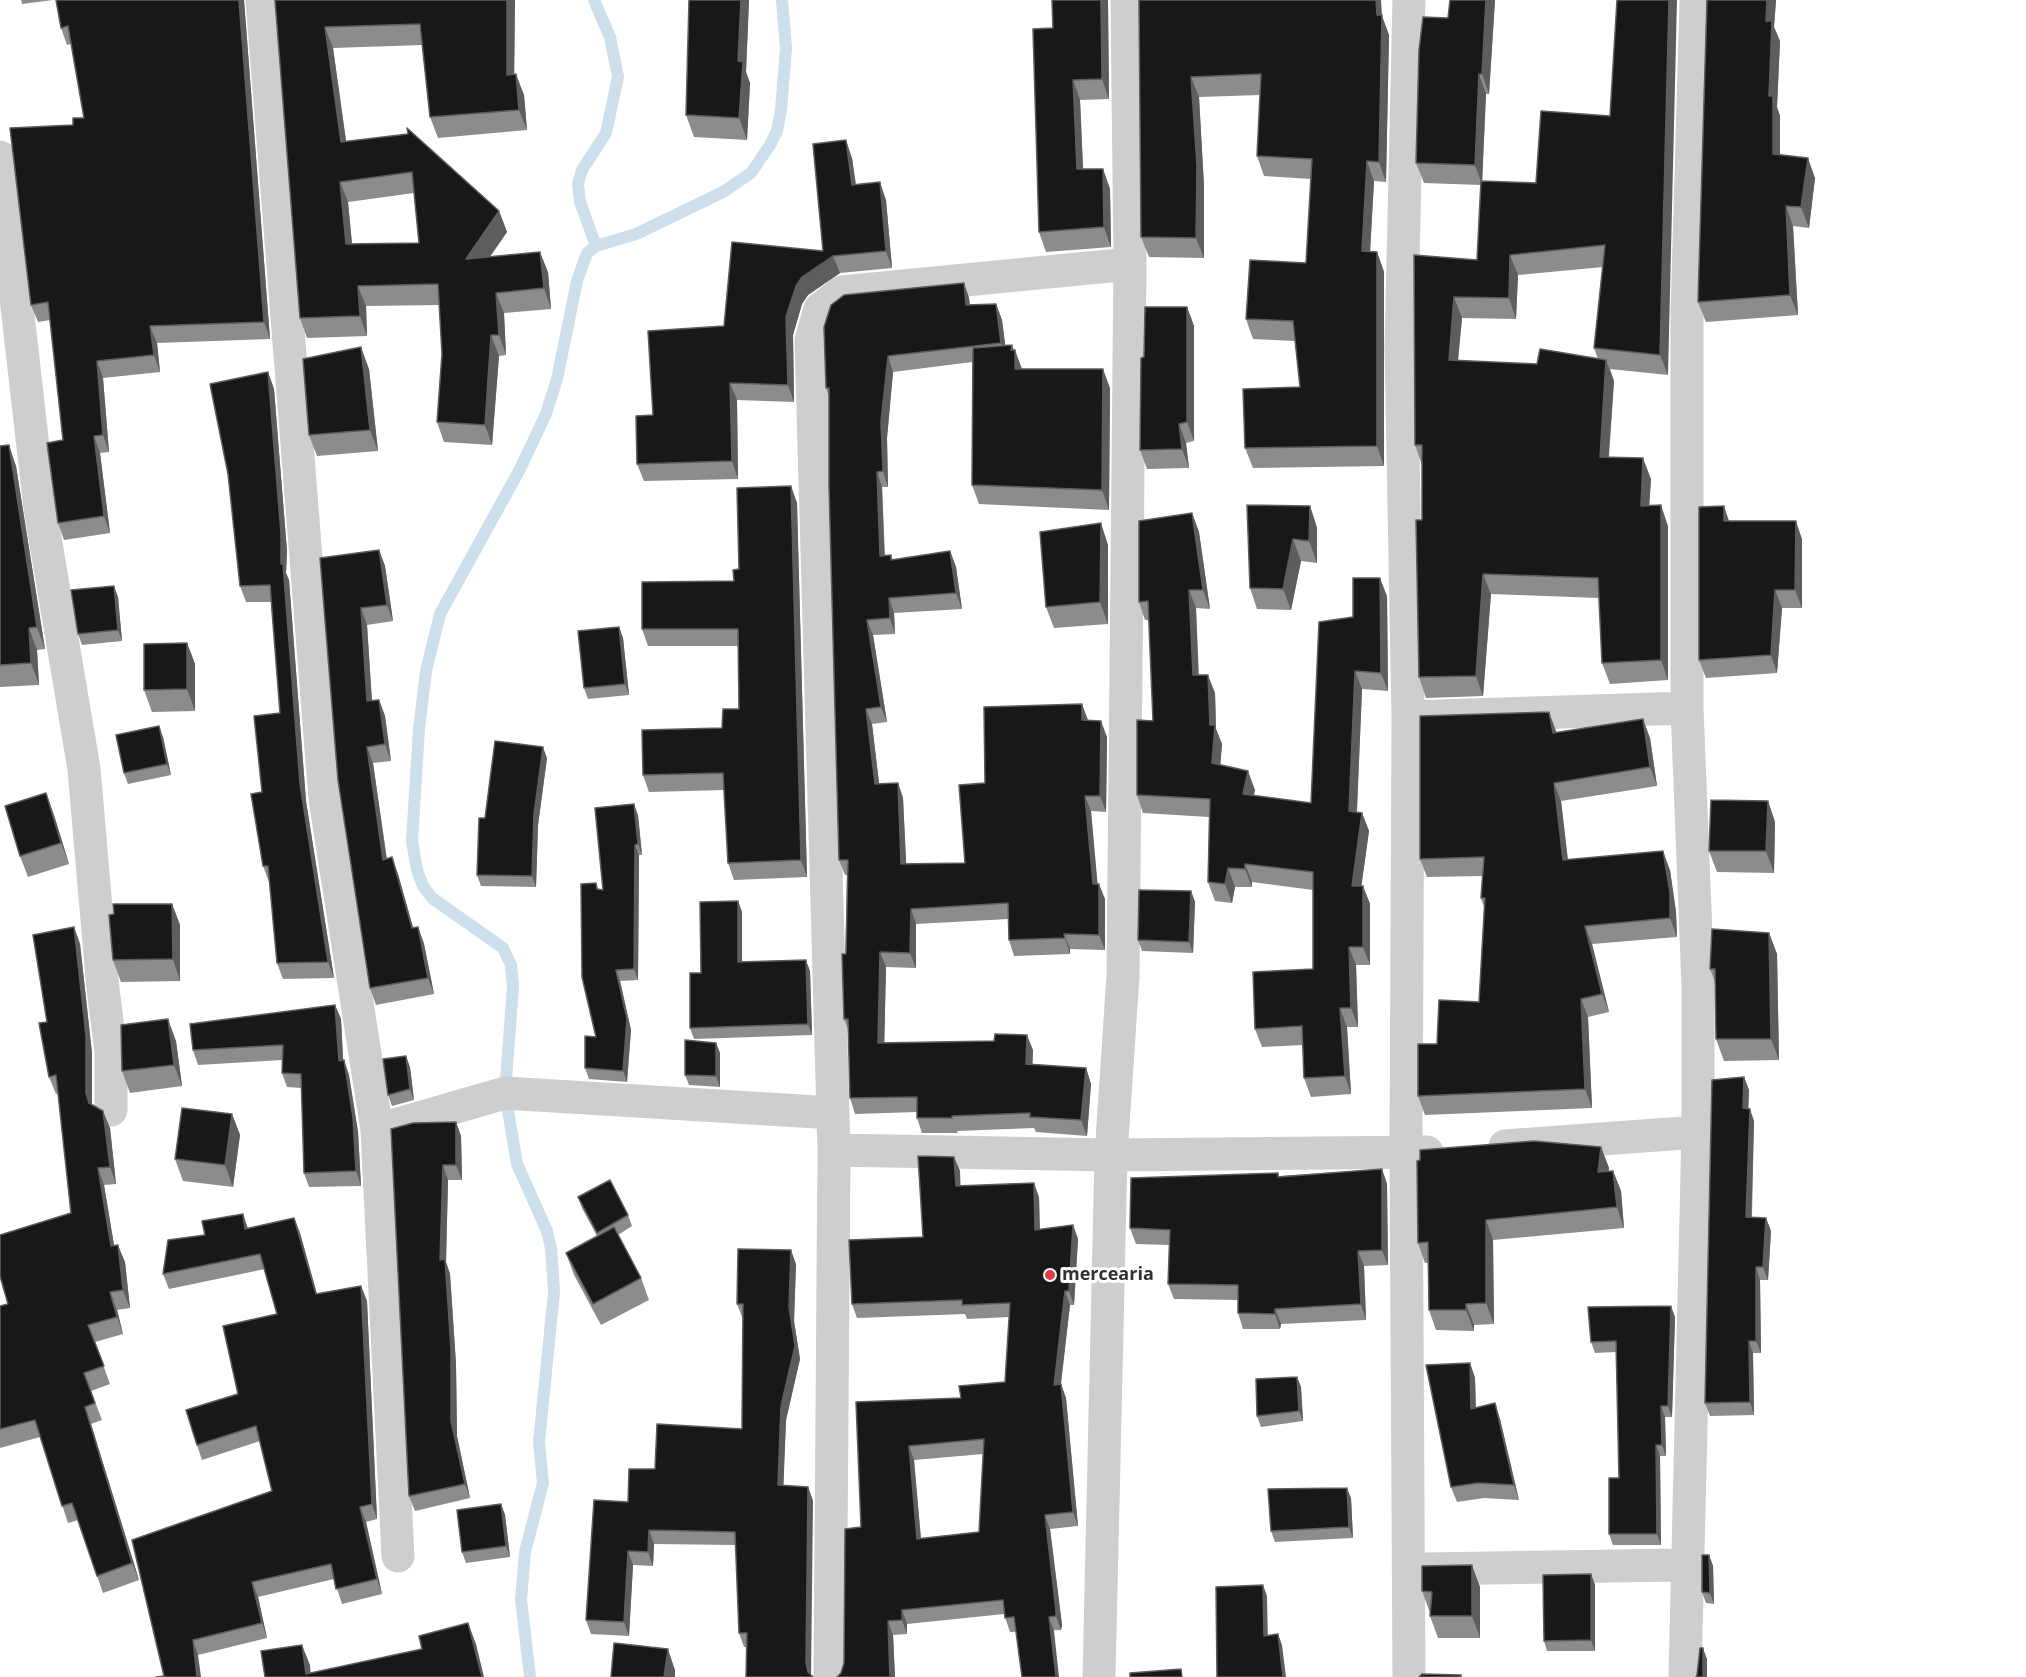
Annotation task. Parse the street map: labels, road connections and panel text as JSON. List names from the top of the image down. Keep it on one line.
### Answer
{"places":["mercearia"]}
